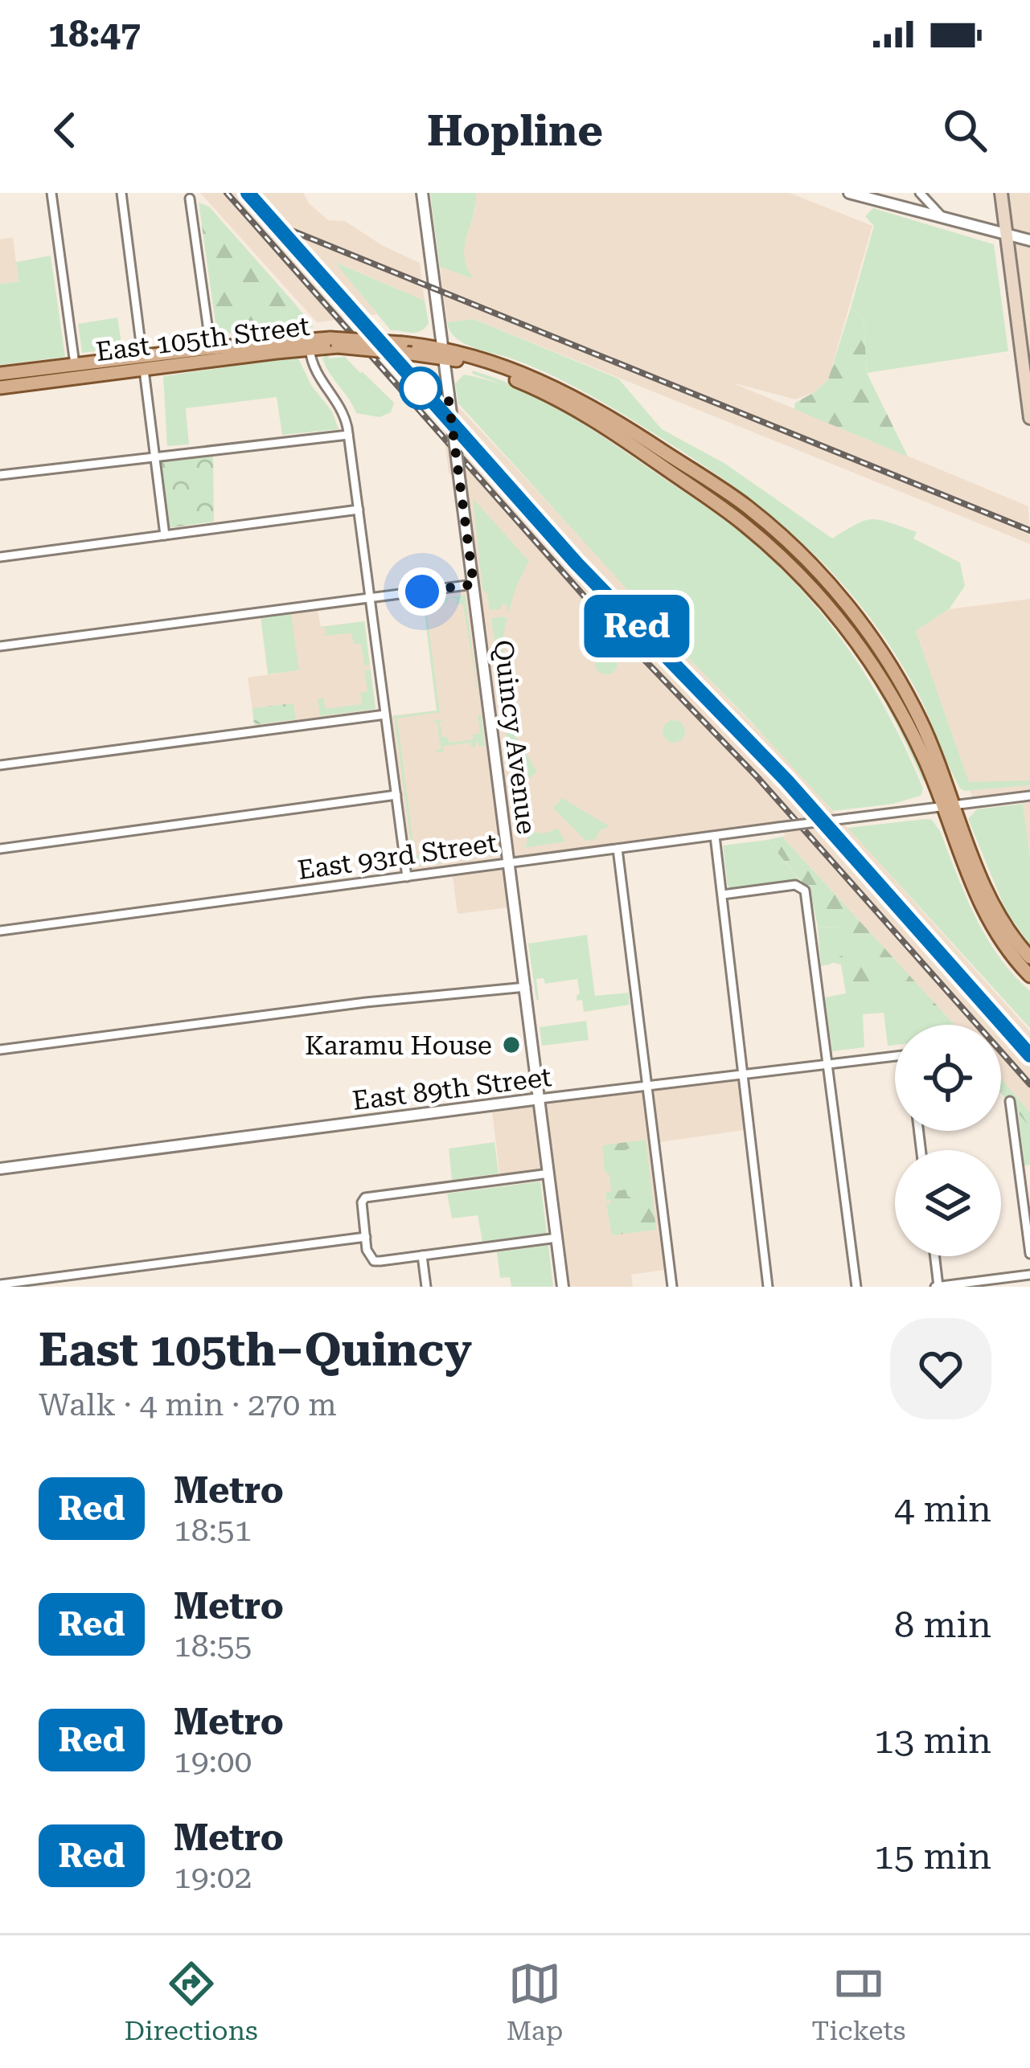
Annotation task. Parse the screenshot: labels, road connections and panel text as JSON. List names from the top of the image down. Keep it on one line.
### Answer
{"streets":{"main road":["East 105th Street"],"street":["Quincy Avenue","East 93rd Street","East 89th Street"]},"crossings":[["East 105th Street","Quincy Avenue"],["East 105th Street","East 93rd Street"],["Quincy Avenue","East 93rd Street"],["Quincy Avenue","East 89th Street"]],"places":["Karamu House"],"lines":["metro line Red"],"page":{"status":"18:47","header":"Hopline","on_map":"Red","heading":["East 105th–Quincy","Walk · 4 min · 270 m"],"list":[{"mark":"Red","name":"Metro","note":"18:51","value":"4 min"},{"mark":"Red","name":"Metro","note":"18:55","value":"8 min"},{"mark":"Red","name":"Metro","note":"19:00","value":"13 min"},{"mark":"Red","name":"Metro","note":"19:02","value":"15 min"}],"tabs":["Directions","Map","Tickets"]}}
